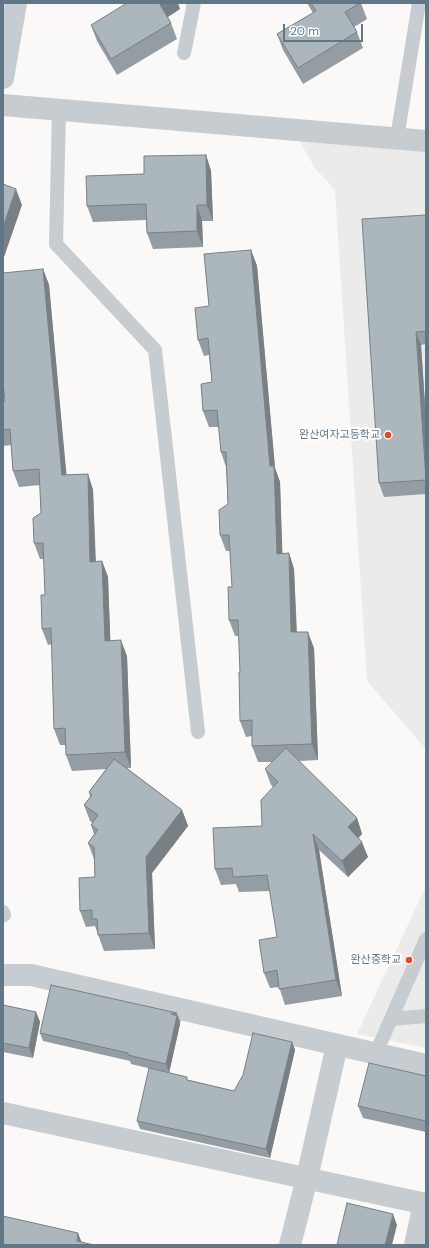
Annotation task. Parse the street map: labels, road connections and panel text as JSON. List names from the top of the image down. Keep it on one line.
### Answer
{"places":["완산여자고등학교","완산중학교"],"scale_bar":"20 m"}
